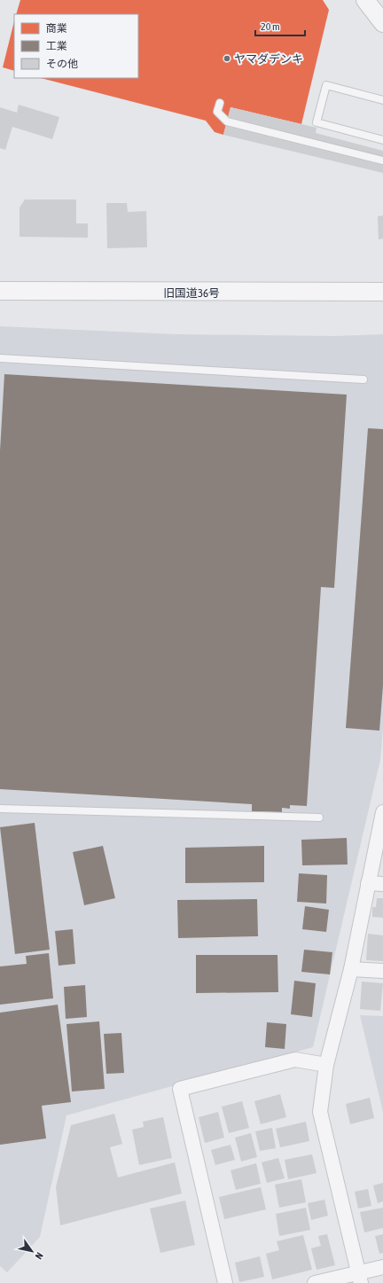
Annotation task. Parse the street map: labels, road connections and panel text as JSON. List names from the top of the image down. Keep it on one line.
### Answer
{"streets":{"street":["旧国道36号"]},"places":["ヤマダデンキ"],"legend":["商業","工業","その他"],"scale_bar":"20 m","north":"bottom right"}
